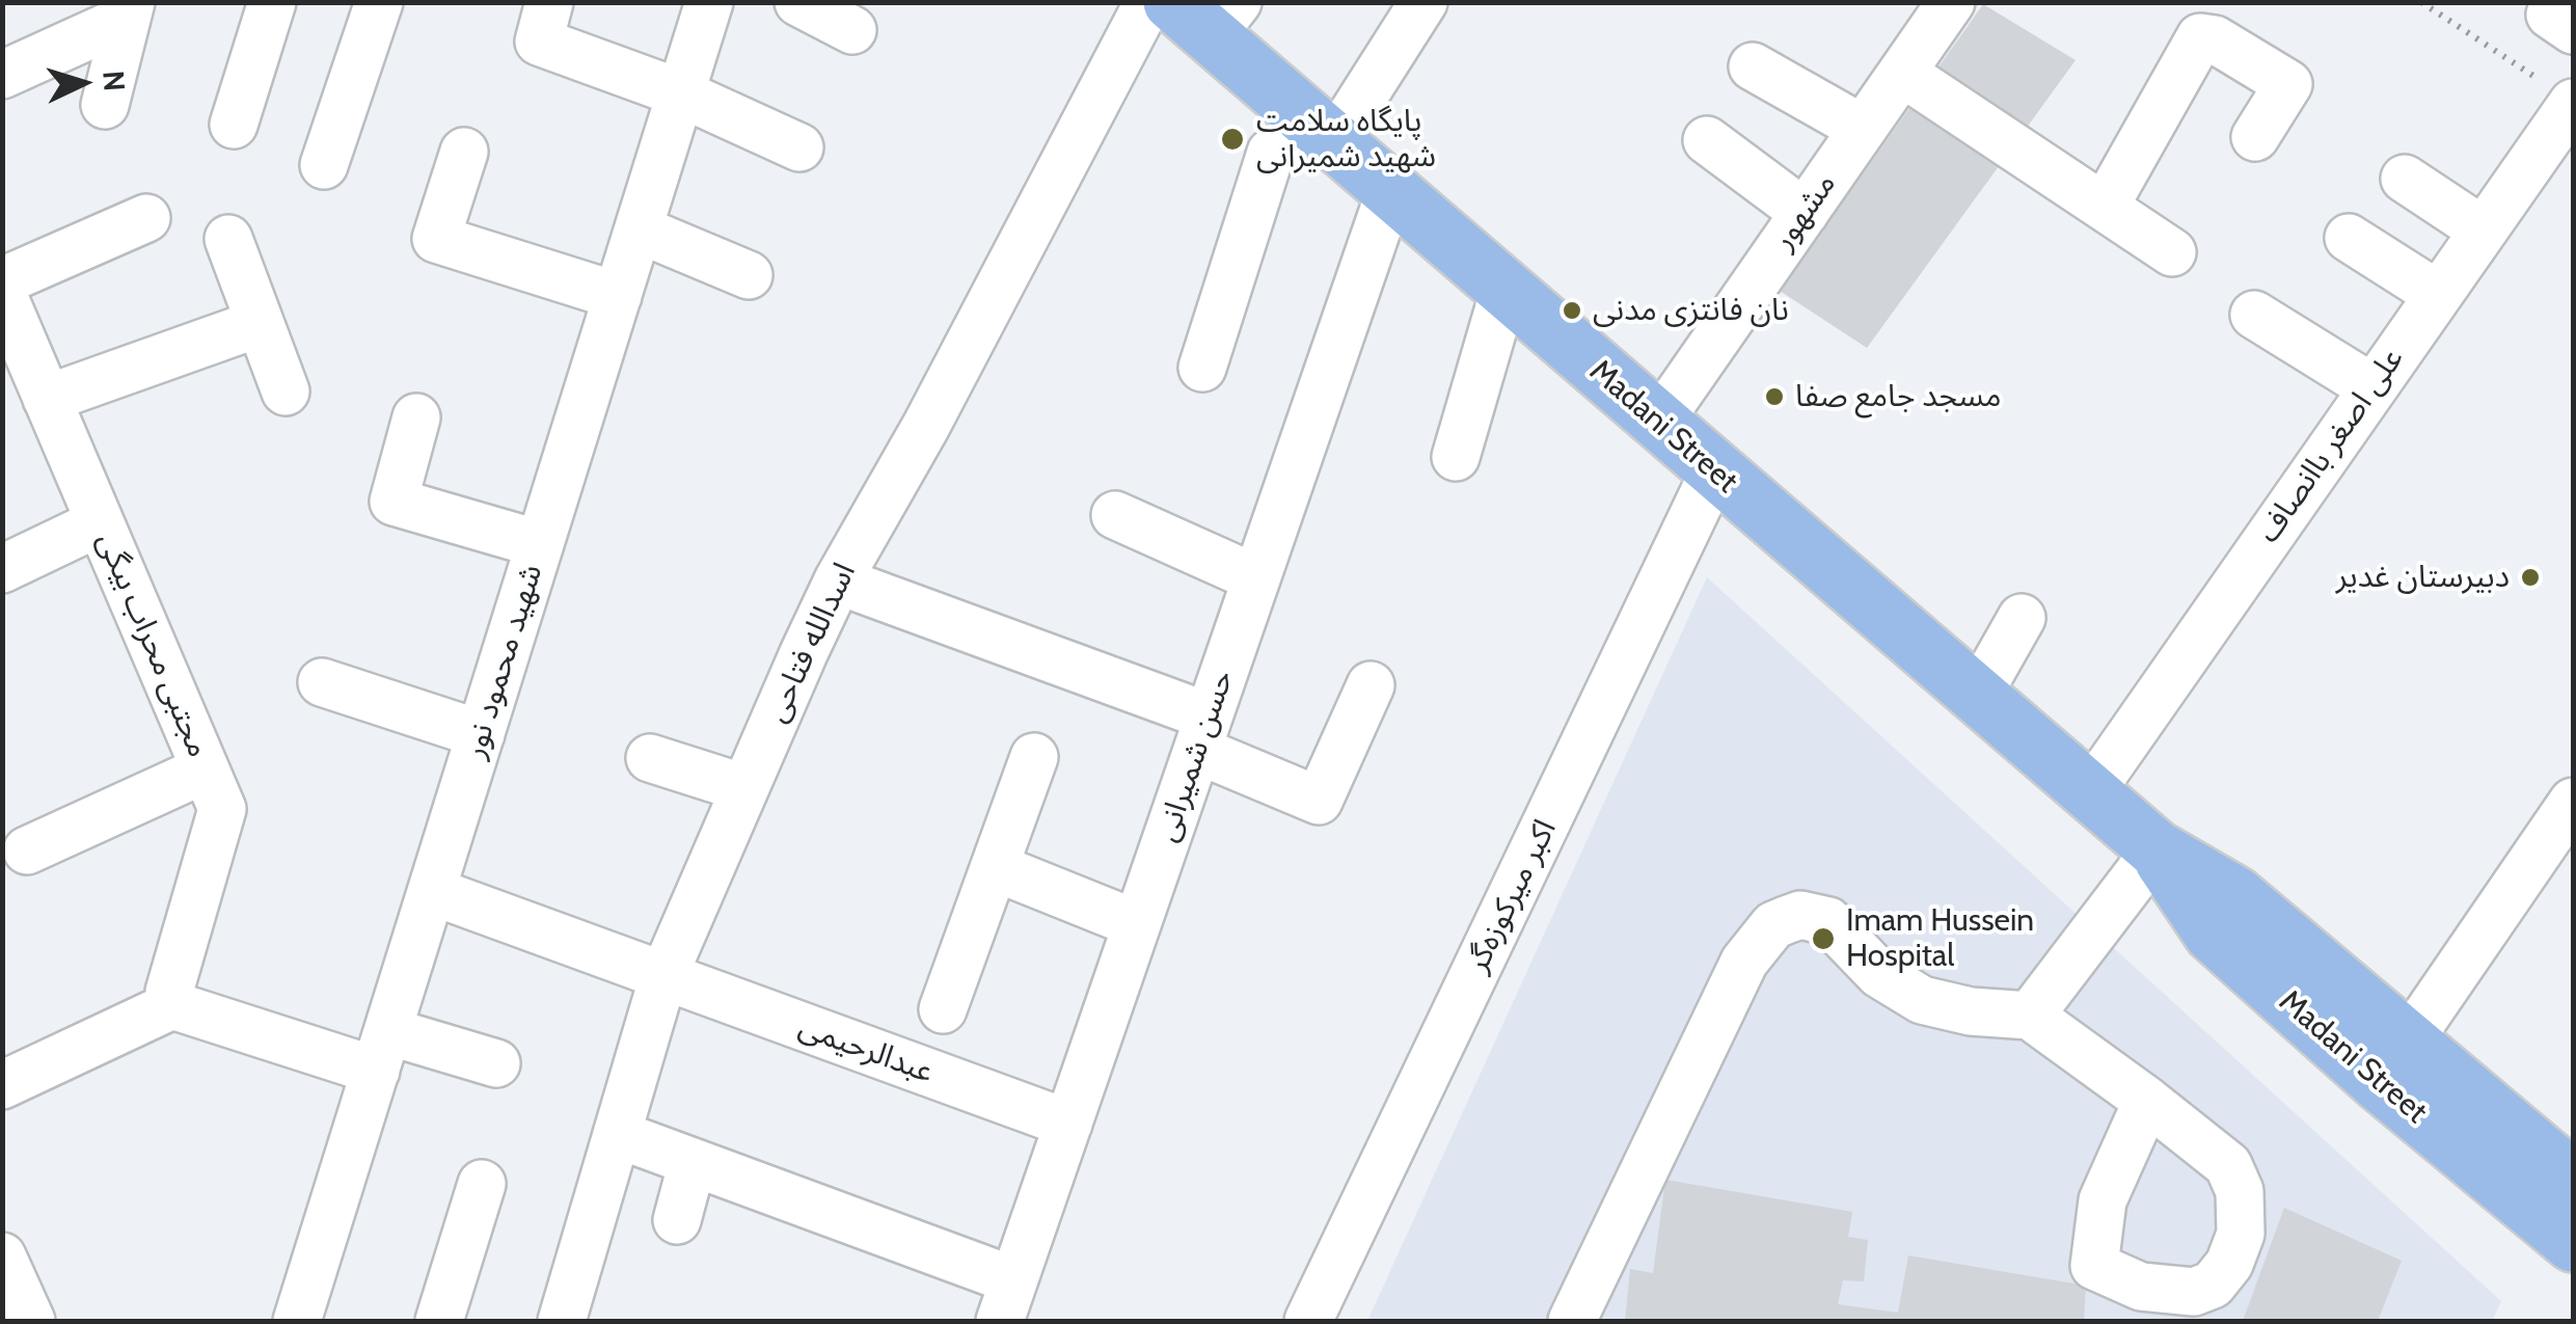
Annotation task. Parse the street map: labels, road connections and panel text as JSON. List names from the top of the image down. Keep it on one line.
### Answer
{"streets":{"main road":["Madani Street"],"street":["مشهور","علی اصغر باانصاف","اسدالله فتاحی","مجتبی محراب بیگی","شهید محمود نور","حسن شمیرانی","اکبر میرکوزه‌گر","عبدالرحیمی"]},"crossings":[["مشهور","Madani Street"],["Madani Street","علی اصغر باانصاف"],["Madani Street","حسن شمیرانی"],["Madani Street","اکبر میرکوزه‌گر"],["اسدالله فتاحی","عبدالرحیمی"],["شهید محمود نور","عبدالرحیمی"],["حسن شمیرانی","عبدالرحیمی"]],"places":["پایگاه سلامت شهید شمیرانی","نان فانتزی مدنی","مسجد جامع صفا","دبیرستان غدیر","Imam Hussein Hospital"],"north":"right"}
